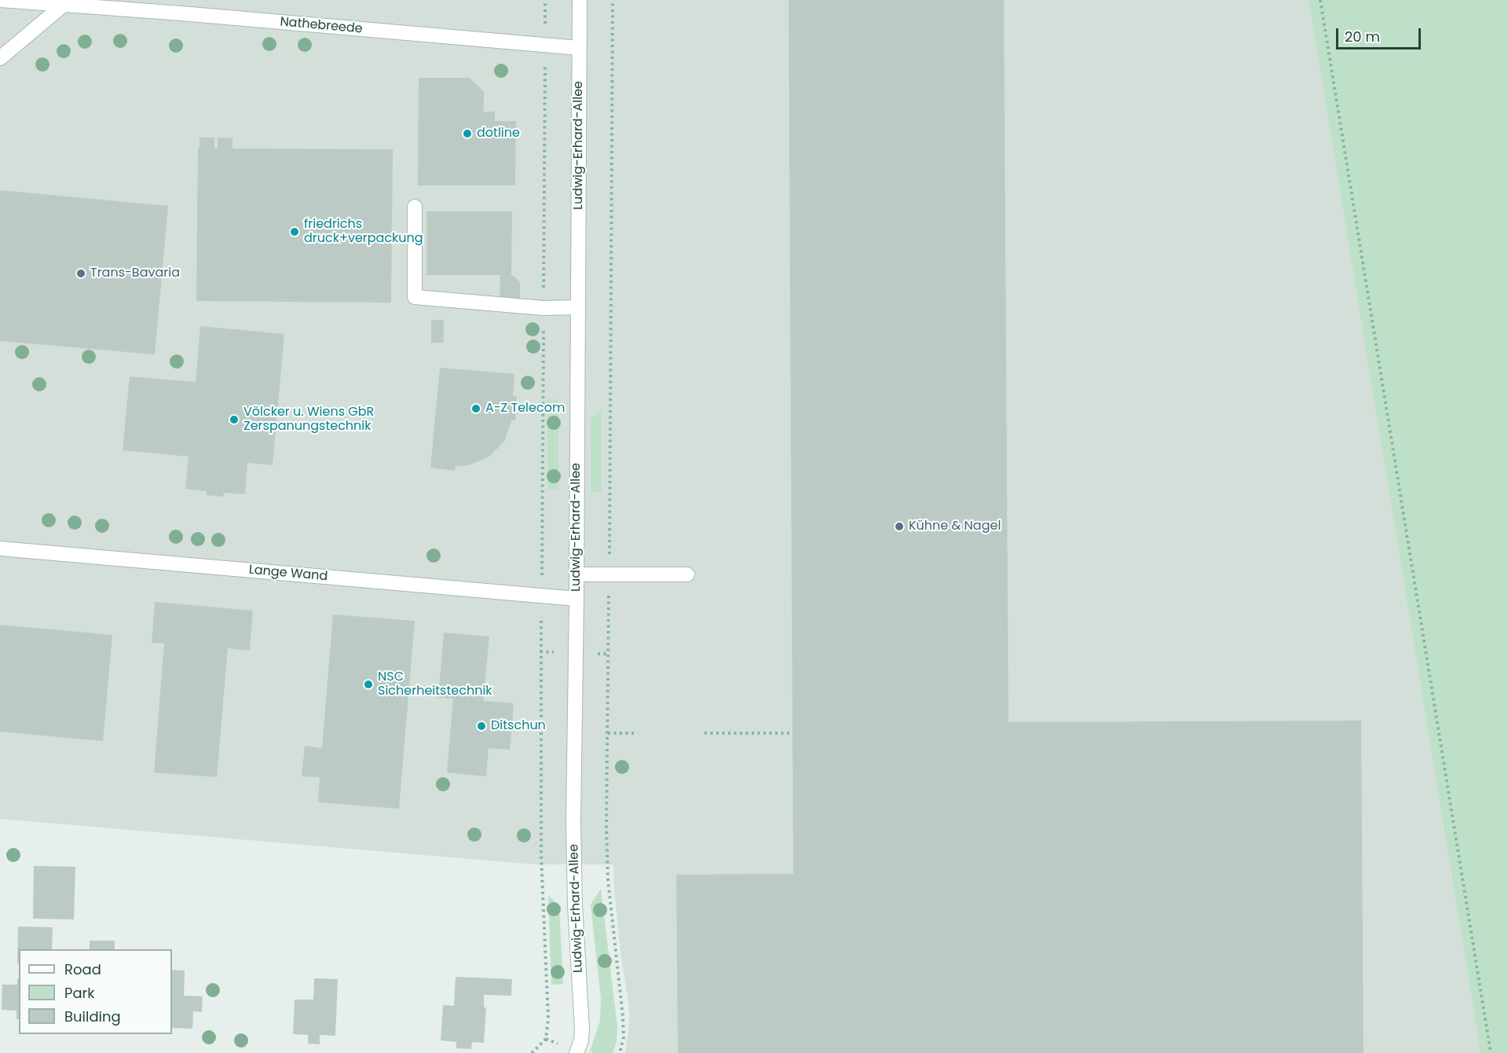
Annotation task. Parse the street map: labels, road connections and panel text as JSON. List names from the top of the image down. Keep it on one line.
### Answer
{"streets":{"street":["Nathebreede","Ludwig-Erhard-Allee","Lange Wand"]},"crossings":[["Nathebreede","Ludwig-Erhard-Allee"],["Ludwig-Erhard-Allee","Lange Wand"]],"places":["dotline","friedrichs druck+verpackung","Trans-Bavaria","A-Z Telecom","Völcker u. Wiens GbR Zerspanungstechnik","Kühne & Nagel","NSC Sicherheitstechnik","Ditschun"],"legend":["Road","Park","Building"],"scale_bar":"20 m"}
